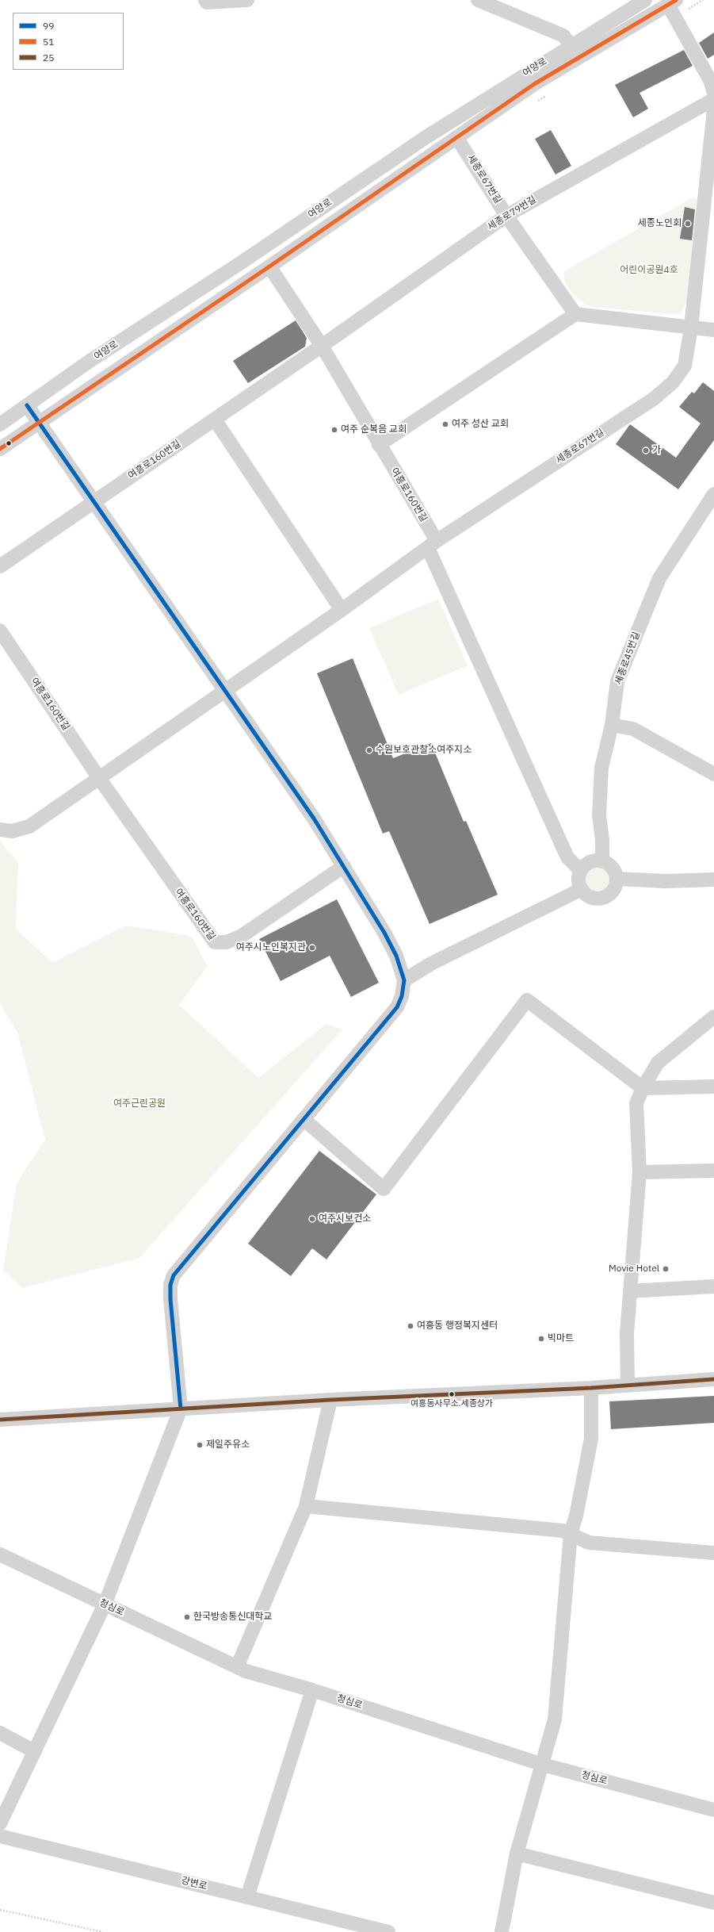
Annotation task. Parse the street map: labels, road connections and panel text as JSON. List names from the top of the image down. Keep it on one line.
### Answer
{"streets":{"street":["여양로","세종로67번길","세종로79번길","여흥로160번길","세종로45번길","청심로","강변로"]},"crossings":[["여양로","세종로67번길"],["여양로","여흥로160번길"],["세종로67번길","세종로79번길"],["세종로67번길","여흥로160번길"],["세종로79번길","여흥로160번길"],["여흥로160번길","세종로45번길"]],"parks":["어린이공원4호","여주근린공원"],"places":["세종노인회","여주 성산 교회","여주 순복음 교회","가","수원보호관찰소여주지소","여주시노인복지관","여주시보건소","Movie Hotel","여흥동 행정복지센터","빅마트","여흥동사무소.세종상가","제일주유소","한국방송통신대학교"],"lines":["transit line 51","transit line 99","transit line 25"],"legend":["99","51","25"]}
